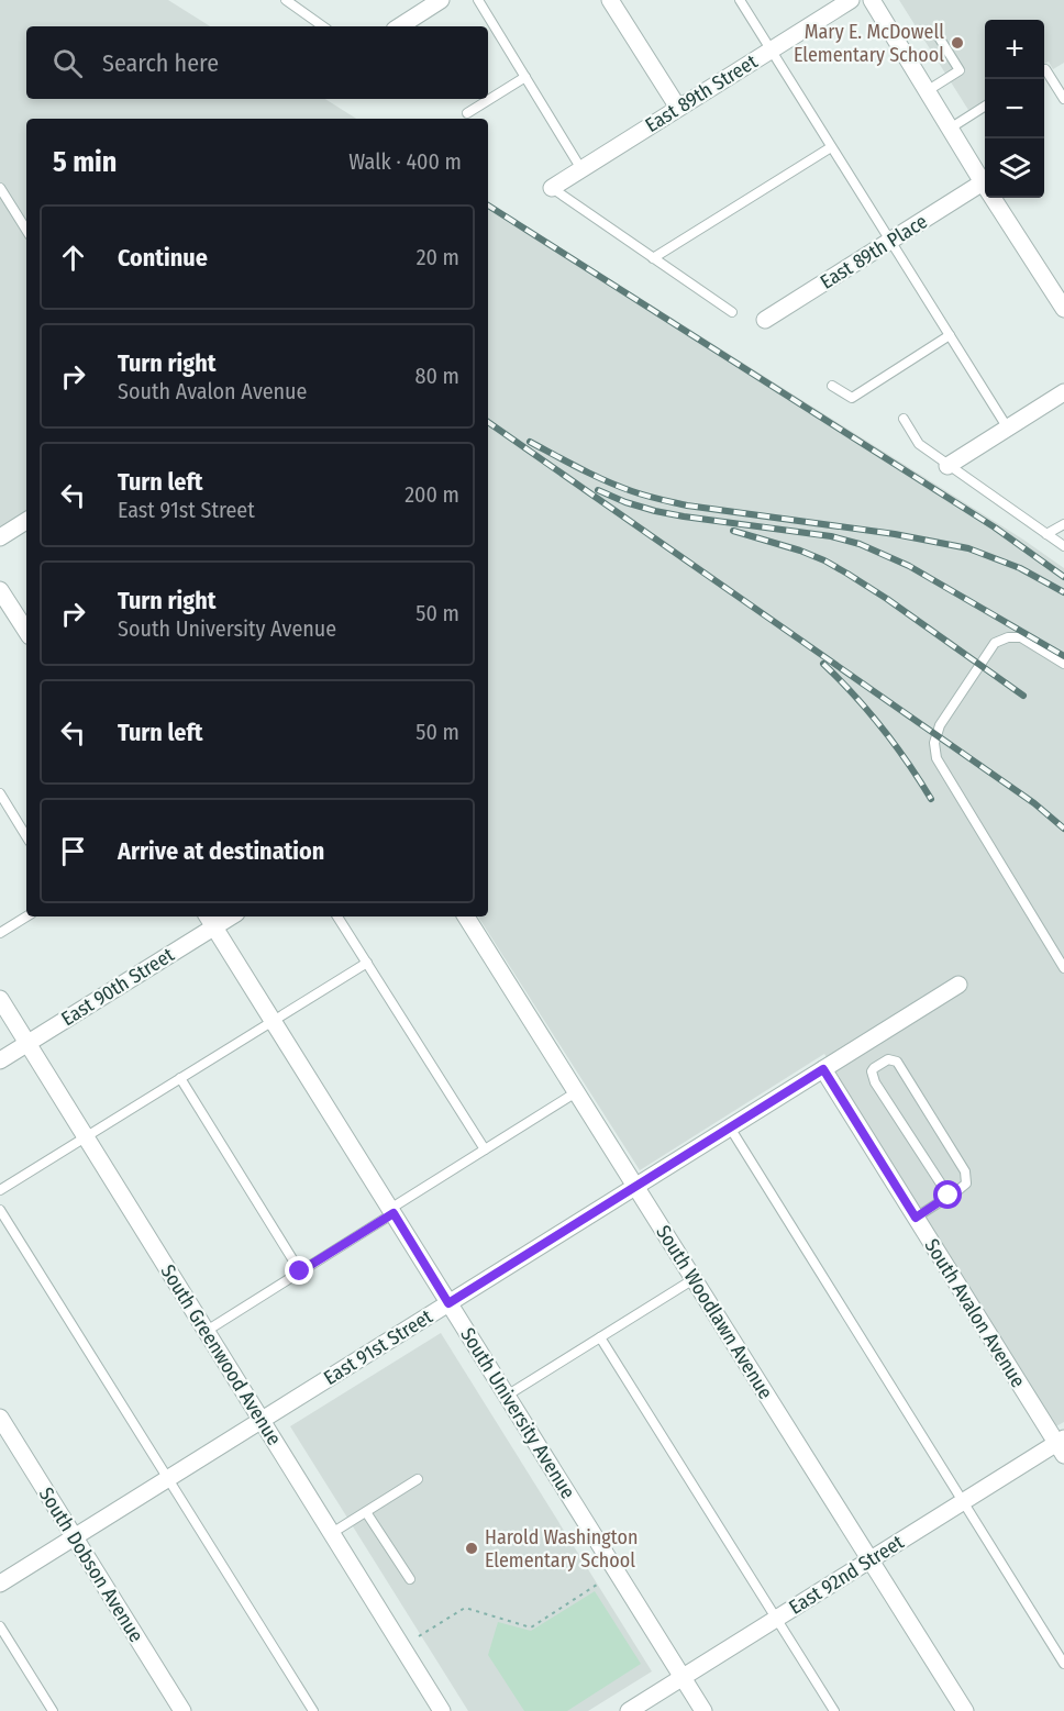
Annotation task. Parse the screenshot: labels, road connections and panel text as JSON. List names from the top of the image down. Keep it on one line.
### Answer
{"streets":{"street":["East 89th Street","East 89th Place","East 90th Street","South Woodlawn Avenue","South Avalon Avenue","East 91st Street","South Greenwood Avenue","South University Avenue","South Dobson Avenue","East 92nd Street"]},"crossings":[["East 90th Street","South Greenwood Avenue"],["East 90th Street","South University Avenue"],["South Woodlawn Avenue","East 91st Street"],["South Woodlawn Avenue","East 92nd Street"],["South Avalon Avenue","East 91st Street"],["South Avalon Avenue","East 92nd Street"],["East 91st Street","South Greenwood Avenue"],["East 91st Street","South University Avenue"],["East 91st Street","South Dobson Avenue"],["South University Avenue","East 92nd Street"]],"places":["Mary E. McDowell Elementary School","Harold Washington Elementary School"],"page":{"map_buttons":["+","−"],"search":"Search here","heading":["5 min","Walk · 400 m"],"list":[["Continue","20 m"],["Turn right","South Avalon Avenue","80 m"],["Turn left","East 91st Street","200 m"],["Turn right","South University Avenue","50 m"],["Turn left","50 m"],"Arrive at destination"]}}
